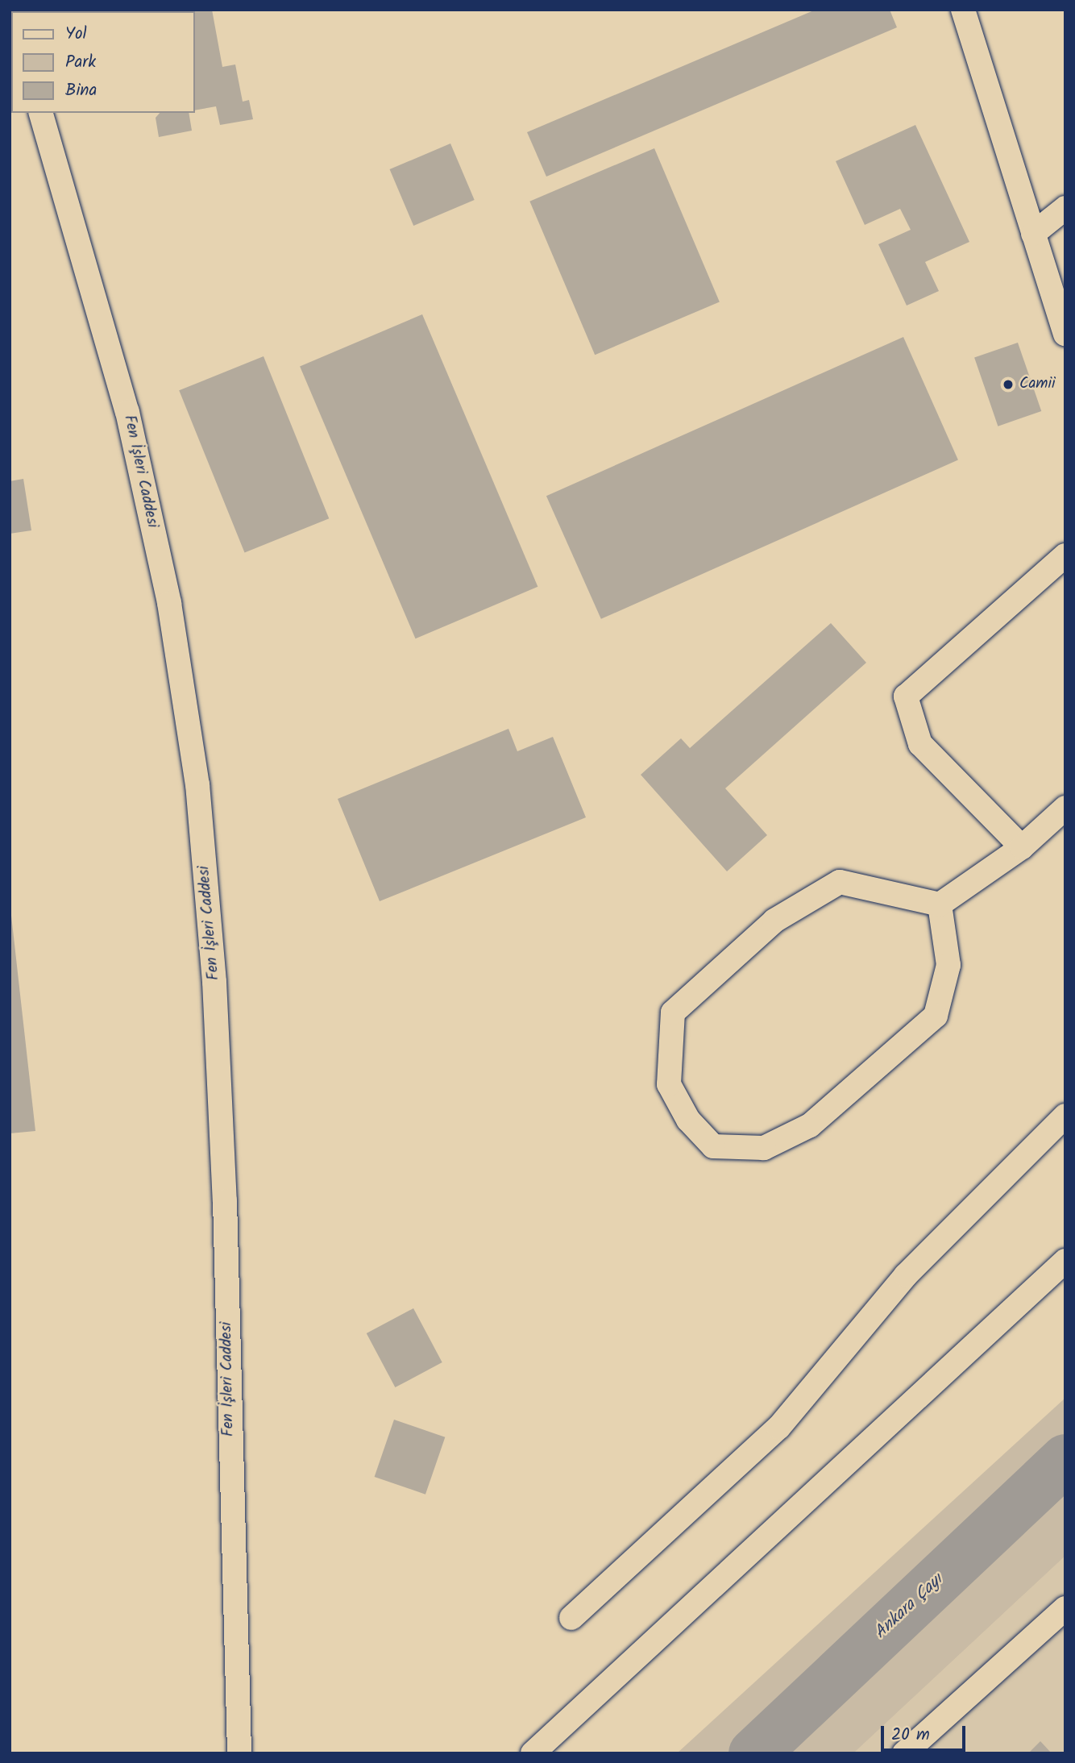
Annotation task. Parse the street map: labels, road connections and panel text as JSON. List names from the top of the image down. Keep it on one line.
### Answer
{"streets":{"street":["Fen İşleri Caddesi"]},"water":["Ankara Çayı"],"places":["Camii"],"legend":["Yol","Park","Bina"],"scale_bar":"20 m"}
